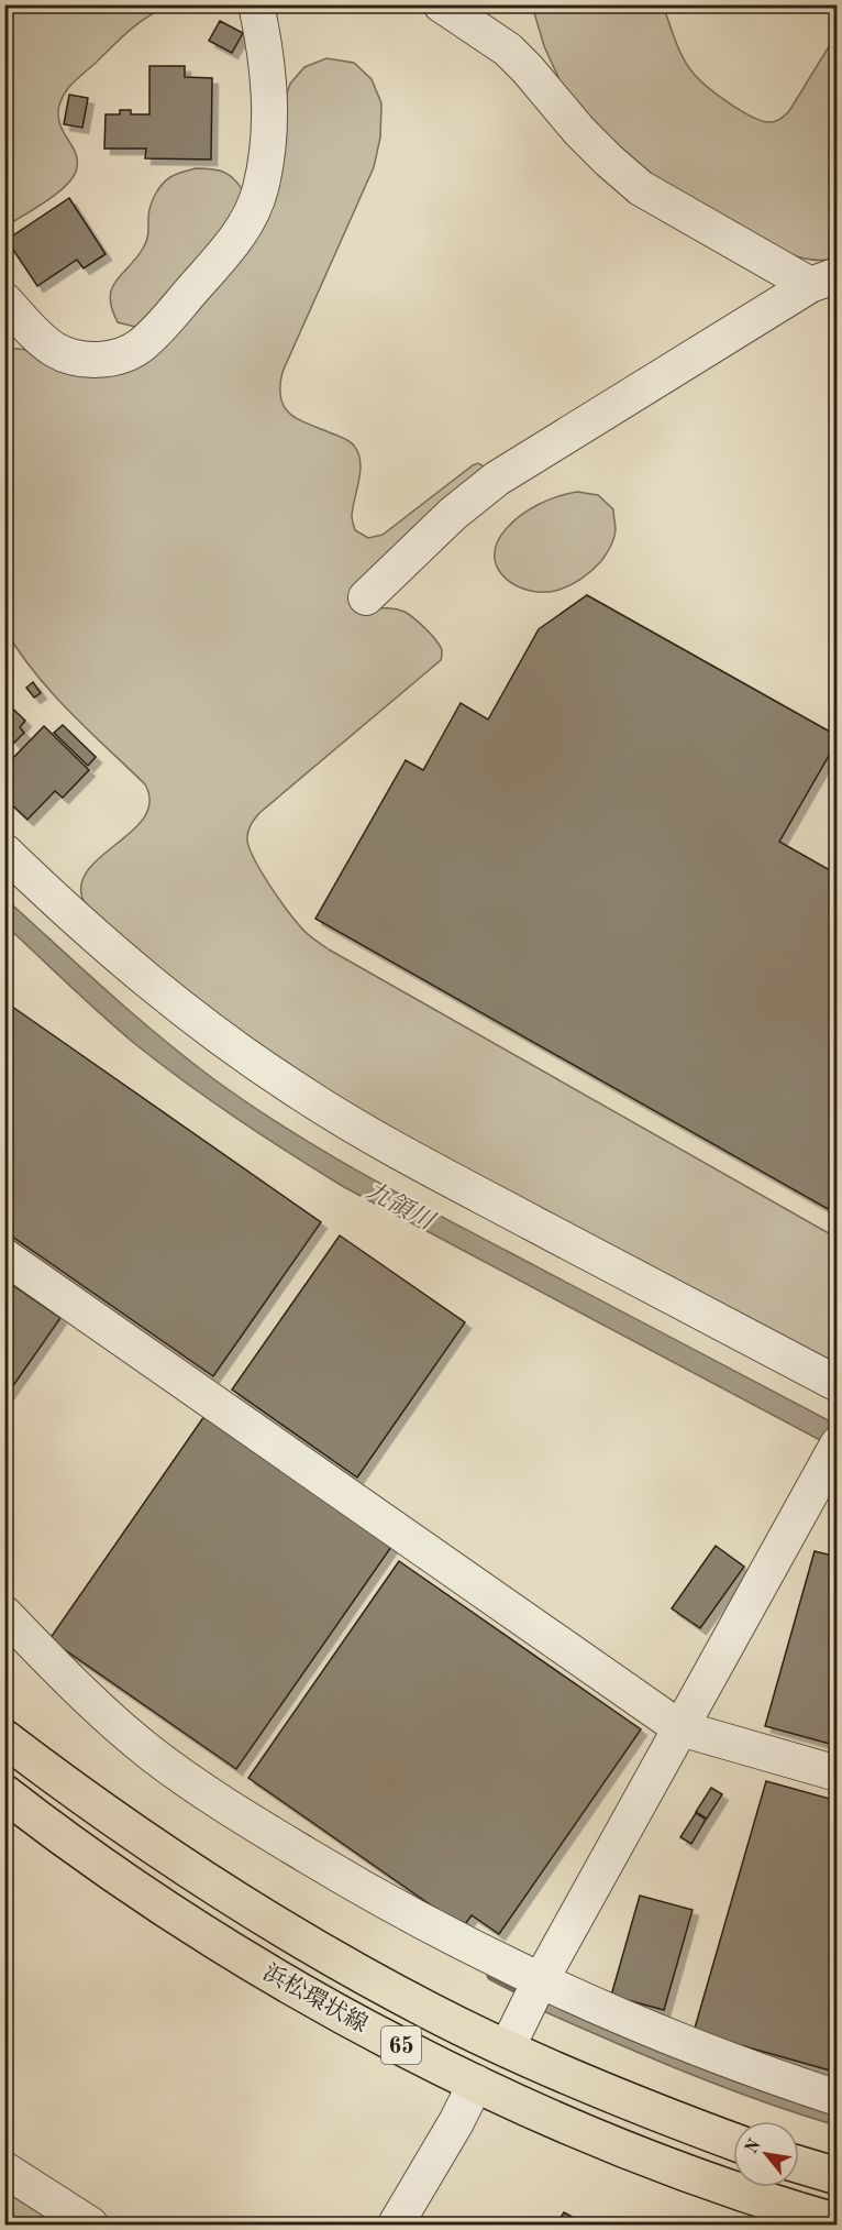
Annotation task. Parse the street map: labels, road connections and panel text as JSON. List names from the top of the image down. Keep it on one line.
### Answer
{"streets":{"main road":["浜松環状線","65"]},"water":["九領川"],"north":"top left"}
